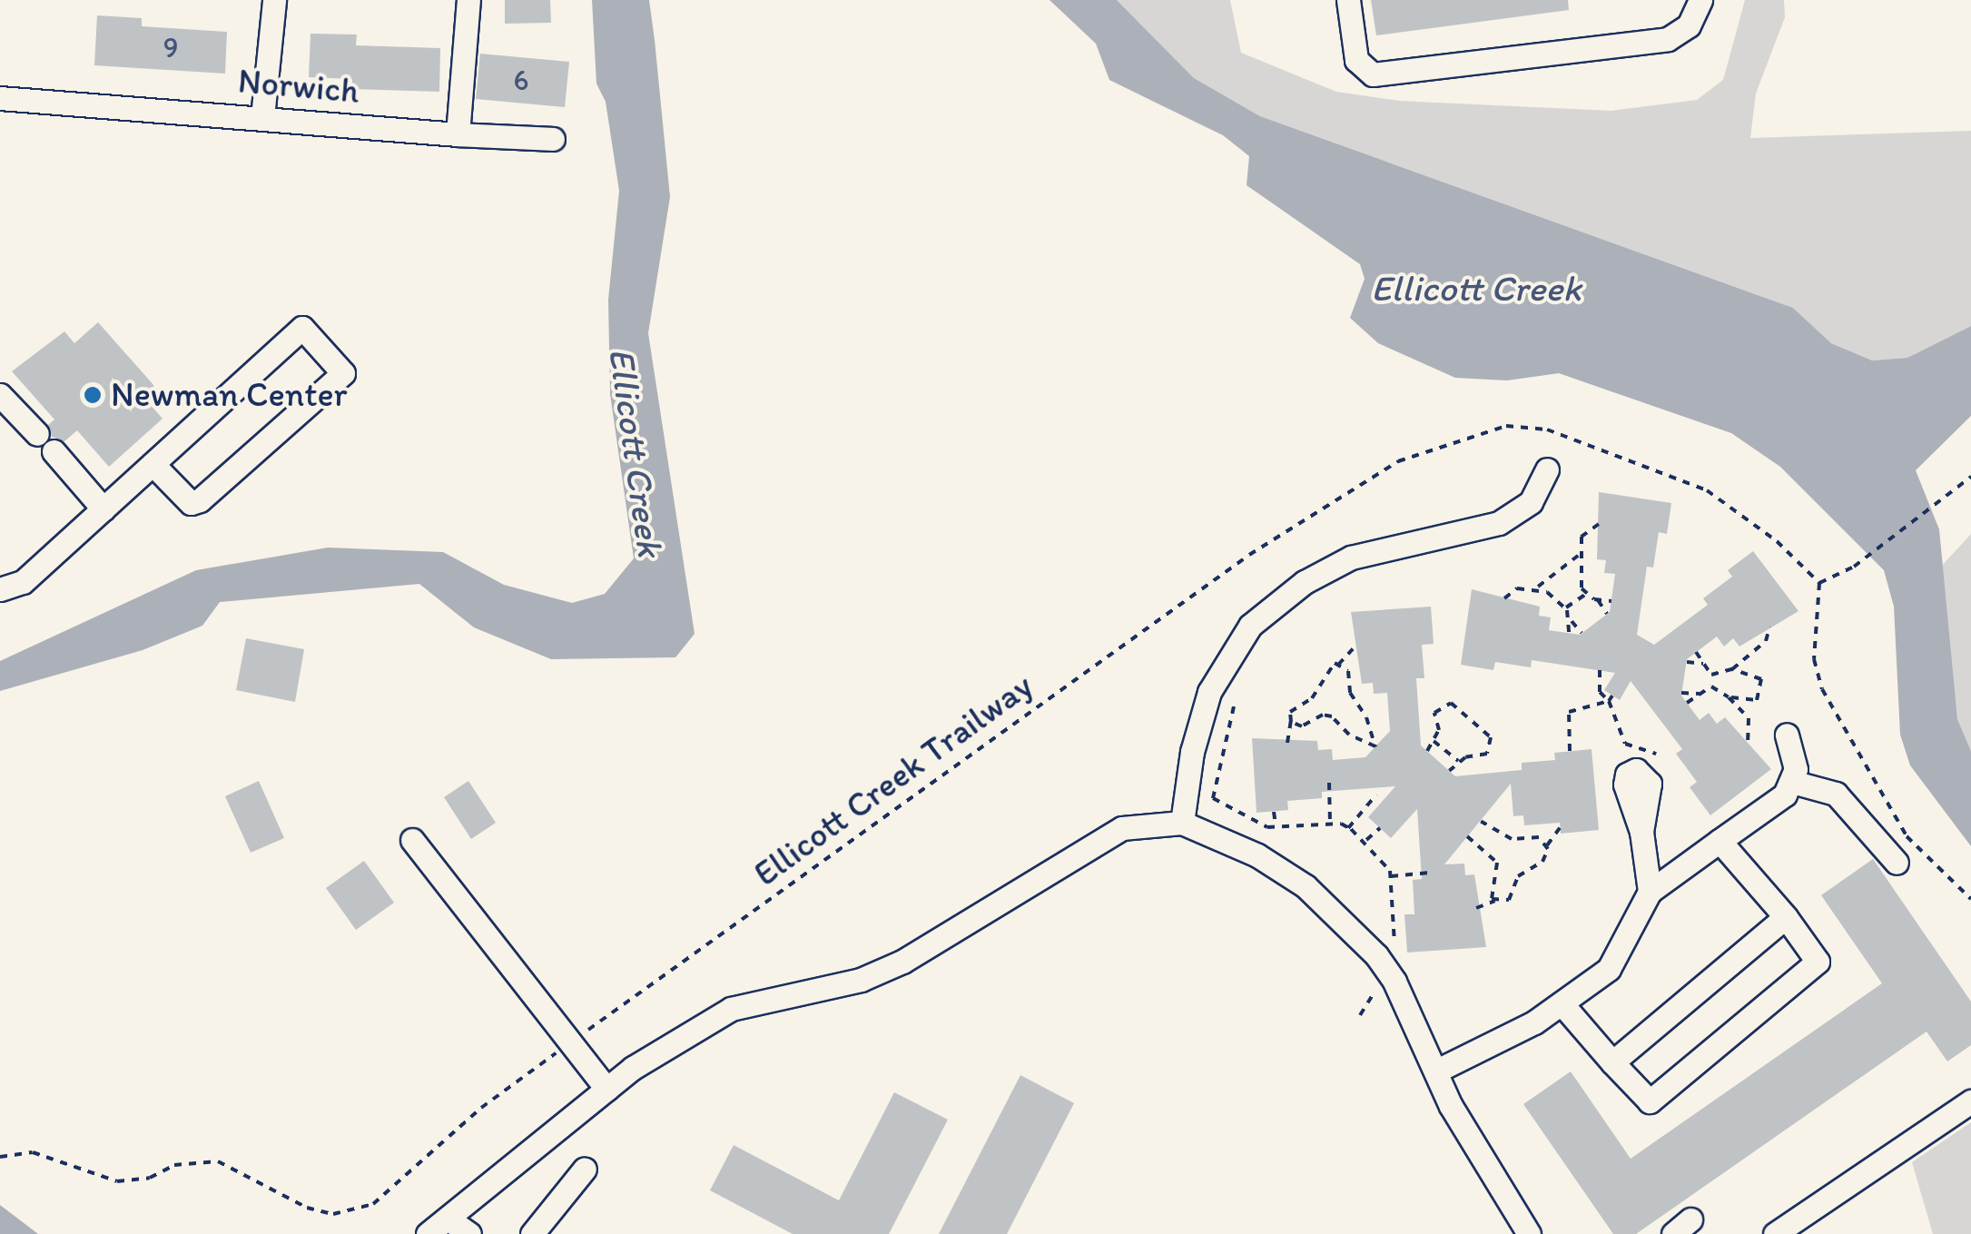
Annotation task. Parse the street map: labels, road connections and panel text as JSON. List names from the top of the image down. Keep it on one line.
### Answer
{"streets":{"street":["Norwich"],"path":["Ellicott Creek Trailway"]},"water":["Ellicott Creek"],"places":["Newman Center"],"house_numbers":["9","6"]}
